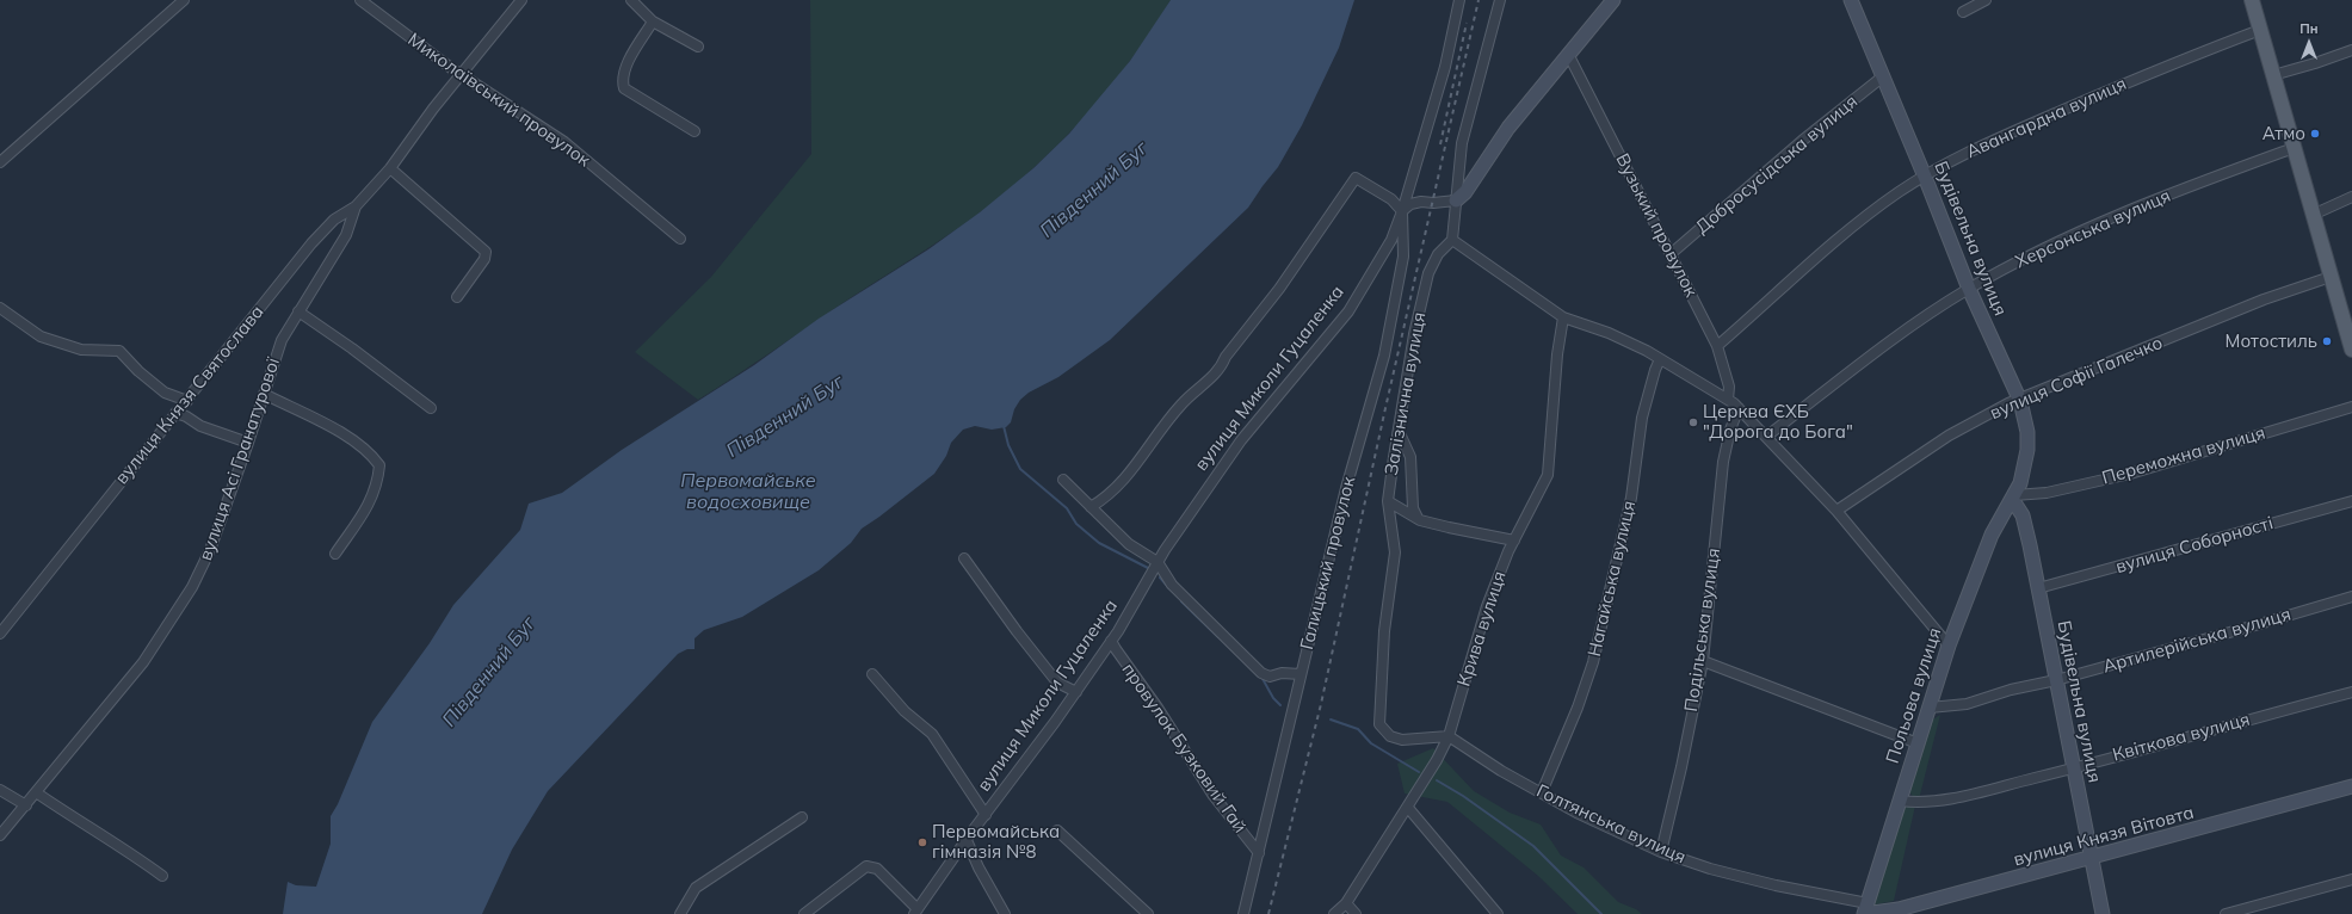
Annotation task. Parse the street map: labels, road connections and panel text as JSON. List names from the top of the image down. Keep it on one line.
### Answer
{"streets":{"street":["Миколаївський провулок","Авангардна вулиця","Добросусідська вулиця","Вузький провулок","Херсонська вулиця","Будівельна вулиця","вулиця Миколи Гуцаленка","вулиця Софії Галечко","Залізнична вулиця","вулиця Князя Святослава","Переможна вулиця","вулиця Асі Гранатурової","вулиця Соборності","Галицький провулок","Нагайська вулиця","Крива вулиця","Подільська вулиця","Артилерійська вулиця","Польова вулиця","Квіткова вулиця","провулок Бузковий Гай","Голтянська вулиця","вулиця Князя Вітовта"]},"crossings":[["Миколаївський провулок","вулиця Князя Святослава"],["Авангардна вулиця","Вузький провулок"],["Авангардна вулиця","Будівельна вулиця"],["Добросусідська вулиця","Вузький провулок"],["Добросусідська вулиця","Будівельна вулиця"],["Херсонська вулиця","Будівельна вулиця"],["Будівельна вулиця","вулиця Софії Галечко"],["Будівельна вулиця","Переможна вулиця"],["Будівельна вулиця","вулиця Соборності"],["Будівельна вулиця","Артилерійська вулиця"],["Будівельна вулиця","Польова вулиця"],["Будівельна вулиця","Квіткова вулиця"],["Будівельна вулиця","вулиця Князя Вітовта"],["вулиця Миколи Гуцаленка","Галицький провулок"],["вулиця Миколи Гуцаленка","провулок Бузковий Гай"],["Залізнична вулиця","Крива вулиця"],["Залізнична вулиця","Голтянська вулиця"],["вулиця Князя Святослава","вулиця Асі Гранатурової"],["Переможна вулиця","Польова вулиця"],["Галицький провулок","провулок Бузковий Гай"],["Нагайська вулиця","Голтянська вулиця"],["Крива вулиця","Голтянська вулиця"],["Подільська вулиця","Голтянська вулиця"],["Артилерійська вулиця","Польова вулиця"],["Польова вулиця","Квіткова вулиця"],["Польова вулиця","Голтянська вулиця"],["Польова вулиця","вулиця Князя Вітовта"],["Голтянська вулиця","вулиця Князя Вітовта"]],"water":["Південний Буг","Первомайське водосховище"],"places":["Атмо","Мотостиль","Церква ЄХБ \"Дорога до Бога\"","Первомайська гімназія №8"],"north":"top"}
